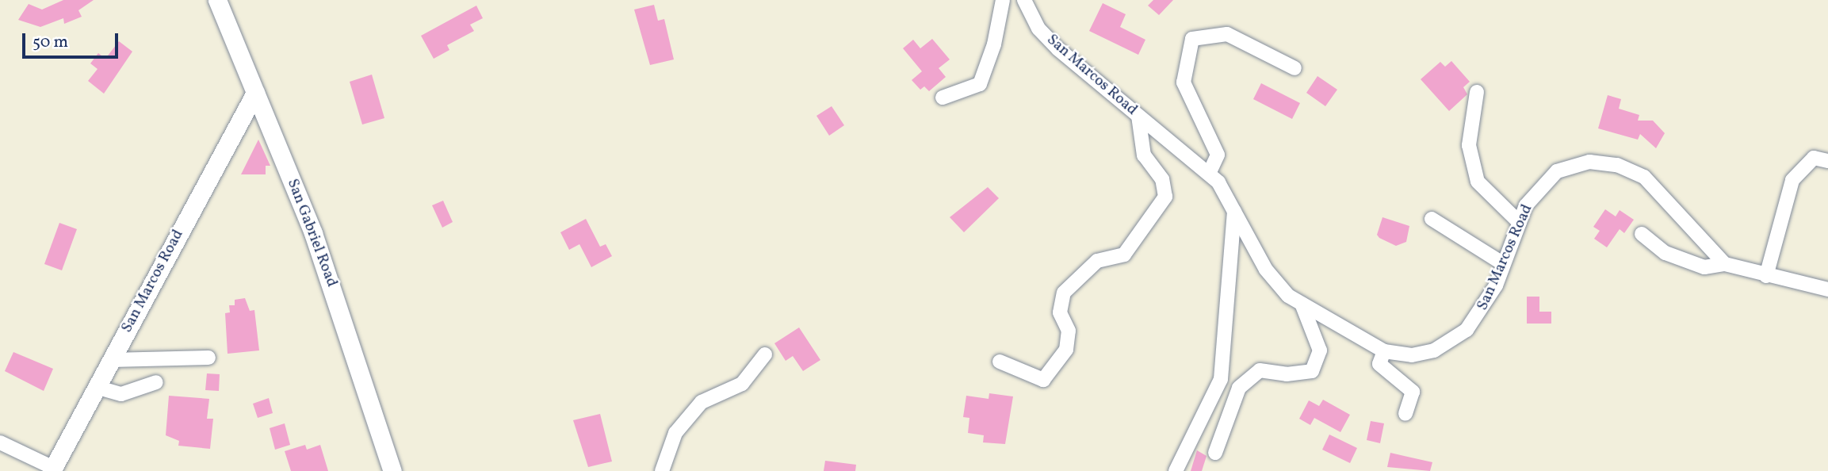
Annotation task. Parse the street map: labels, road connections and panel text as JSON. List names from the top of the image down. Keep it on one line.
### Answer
{"streets":{"street":["San Marcos Road","San Gabriel Road"]},"crossings":[["San Marcos Road","San Gabriel Road"]],"scale_bar":"50 m"}
